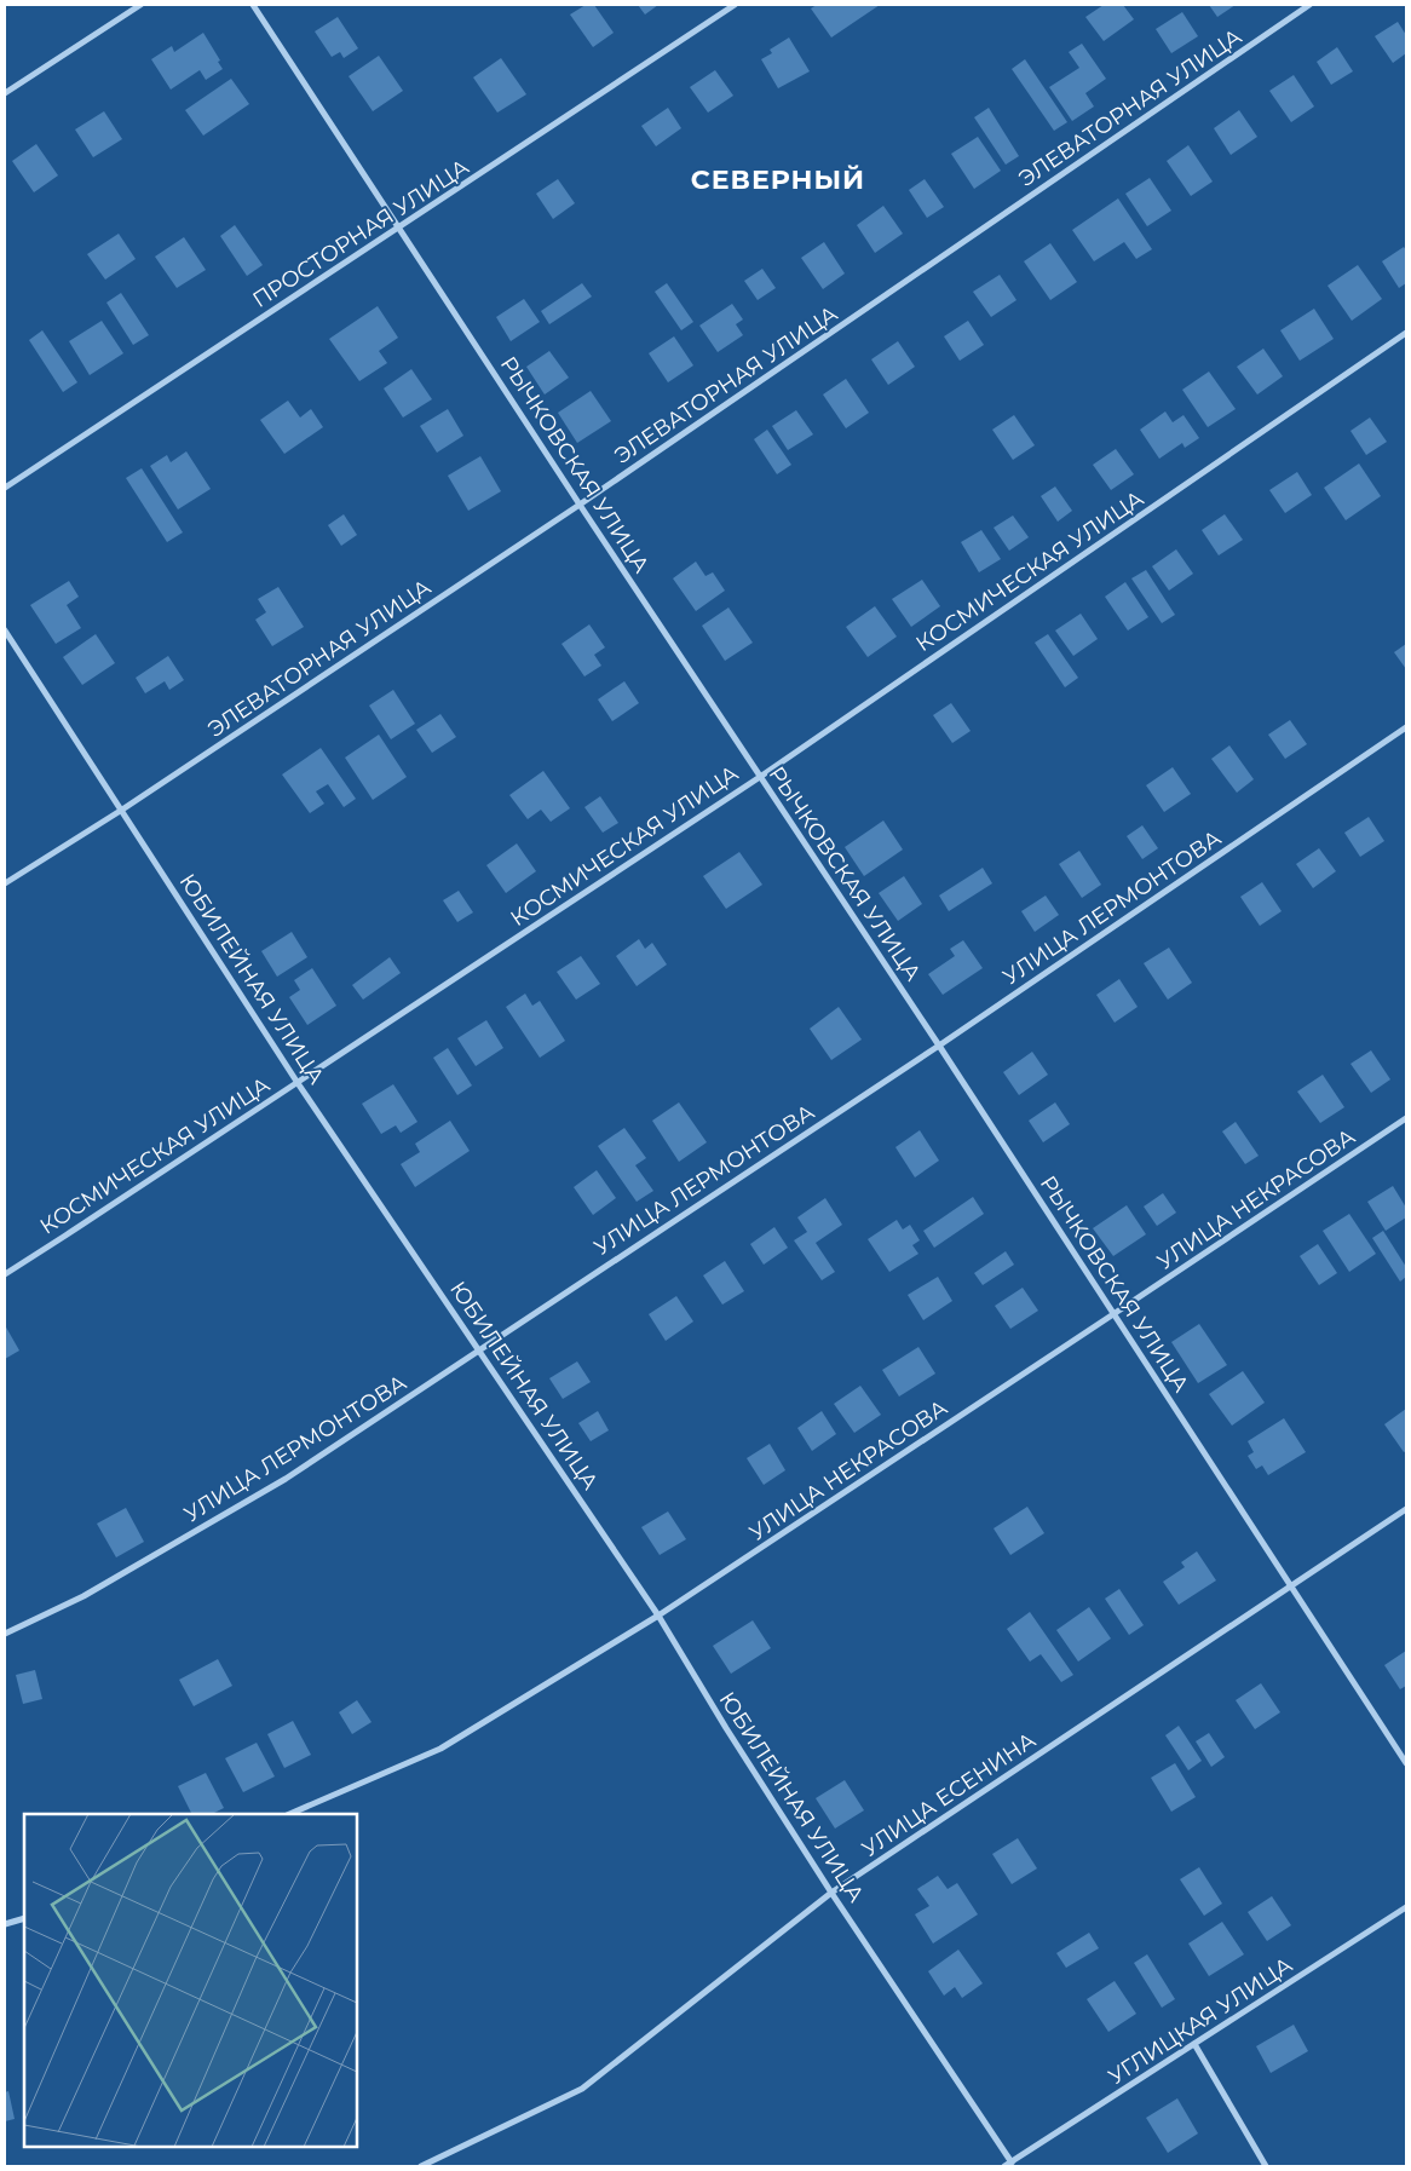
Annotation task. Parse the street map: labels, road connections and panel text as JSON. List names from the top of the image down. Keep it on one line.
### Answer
{"streets":{"street":["ЭЛЕВАТОРНАЯ УЛИЦА","ПРОСТОРНАЯ УЛИЦА","РЫЧКОВСКАЯ УЛИЦА","КОСМИЧЕСКАЯ УЛИЦА","УЛИЦА ЛЕРМОНТОВА","ЮБИЛЕЙНАЯ УЛИЦА","УЛИЦА НЕКРАСОВА","УЛИЦА ЕСЕНИНА","УГЛИЦКАЯ УЛИЦА"]},"crossings":[["ЭЛЕВАТОРНАЯ УЛИЦА","РЫЧКОВСКАЯ УЛИЦА"],["ЭЛЕВАТОРНАЯ УЛИЦА","ЮБИЛЕЙНАЯ УЛИЦА"],["ПРОСТОРНАЯ УЛИЦА","РЫЧКОВСКАЯ УЛИЦА"],["РЫЧКОВСКАЯ УЛИЦА","КОСМИЧЕСКАЯ УЛИЦА"],["РЫЧКОВСКАЯ УЛИЦА","УЛИЦА ЛЕРМОНТОВА"],["РЫЧКОВСКАЯ УЛИЦА","УЛИЦА НЕКРАСОВА"],["РЫЧКОВСКАЯ УЛИЦА","УЛИЦА ЕСЕНИНА"],["КОСМИЧЕСКАЯ УЛИЦА","ЮБИЛЕЙНАЯ УЛИЦА"],["УЛИЦА ЛЕРМОНТОВА","ЮБИЛЕЙНАЯ УЛИЦА"],["ЮБИЛЕЙНАЯ УЛИЦА","УЛИЦА НЕКРАСОВА"],["ЮБИЛЕЙНАЯ УЛИЦА","УЛИЦА ЕСЕНИНА"],["ЮБИЛЕЙНАЯ УЛИЦА","УГЛИЦКАЯ УЛИЦА"]],"districts":["СЕВЕРНЫЙ"]}
